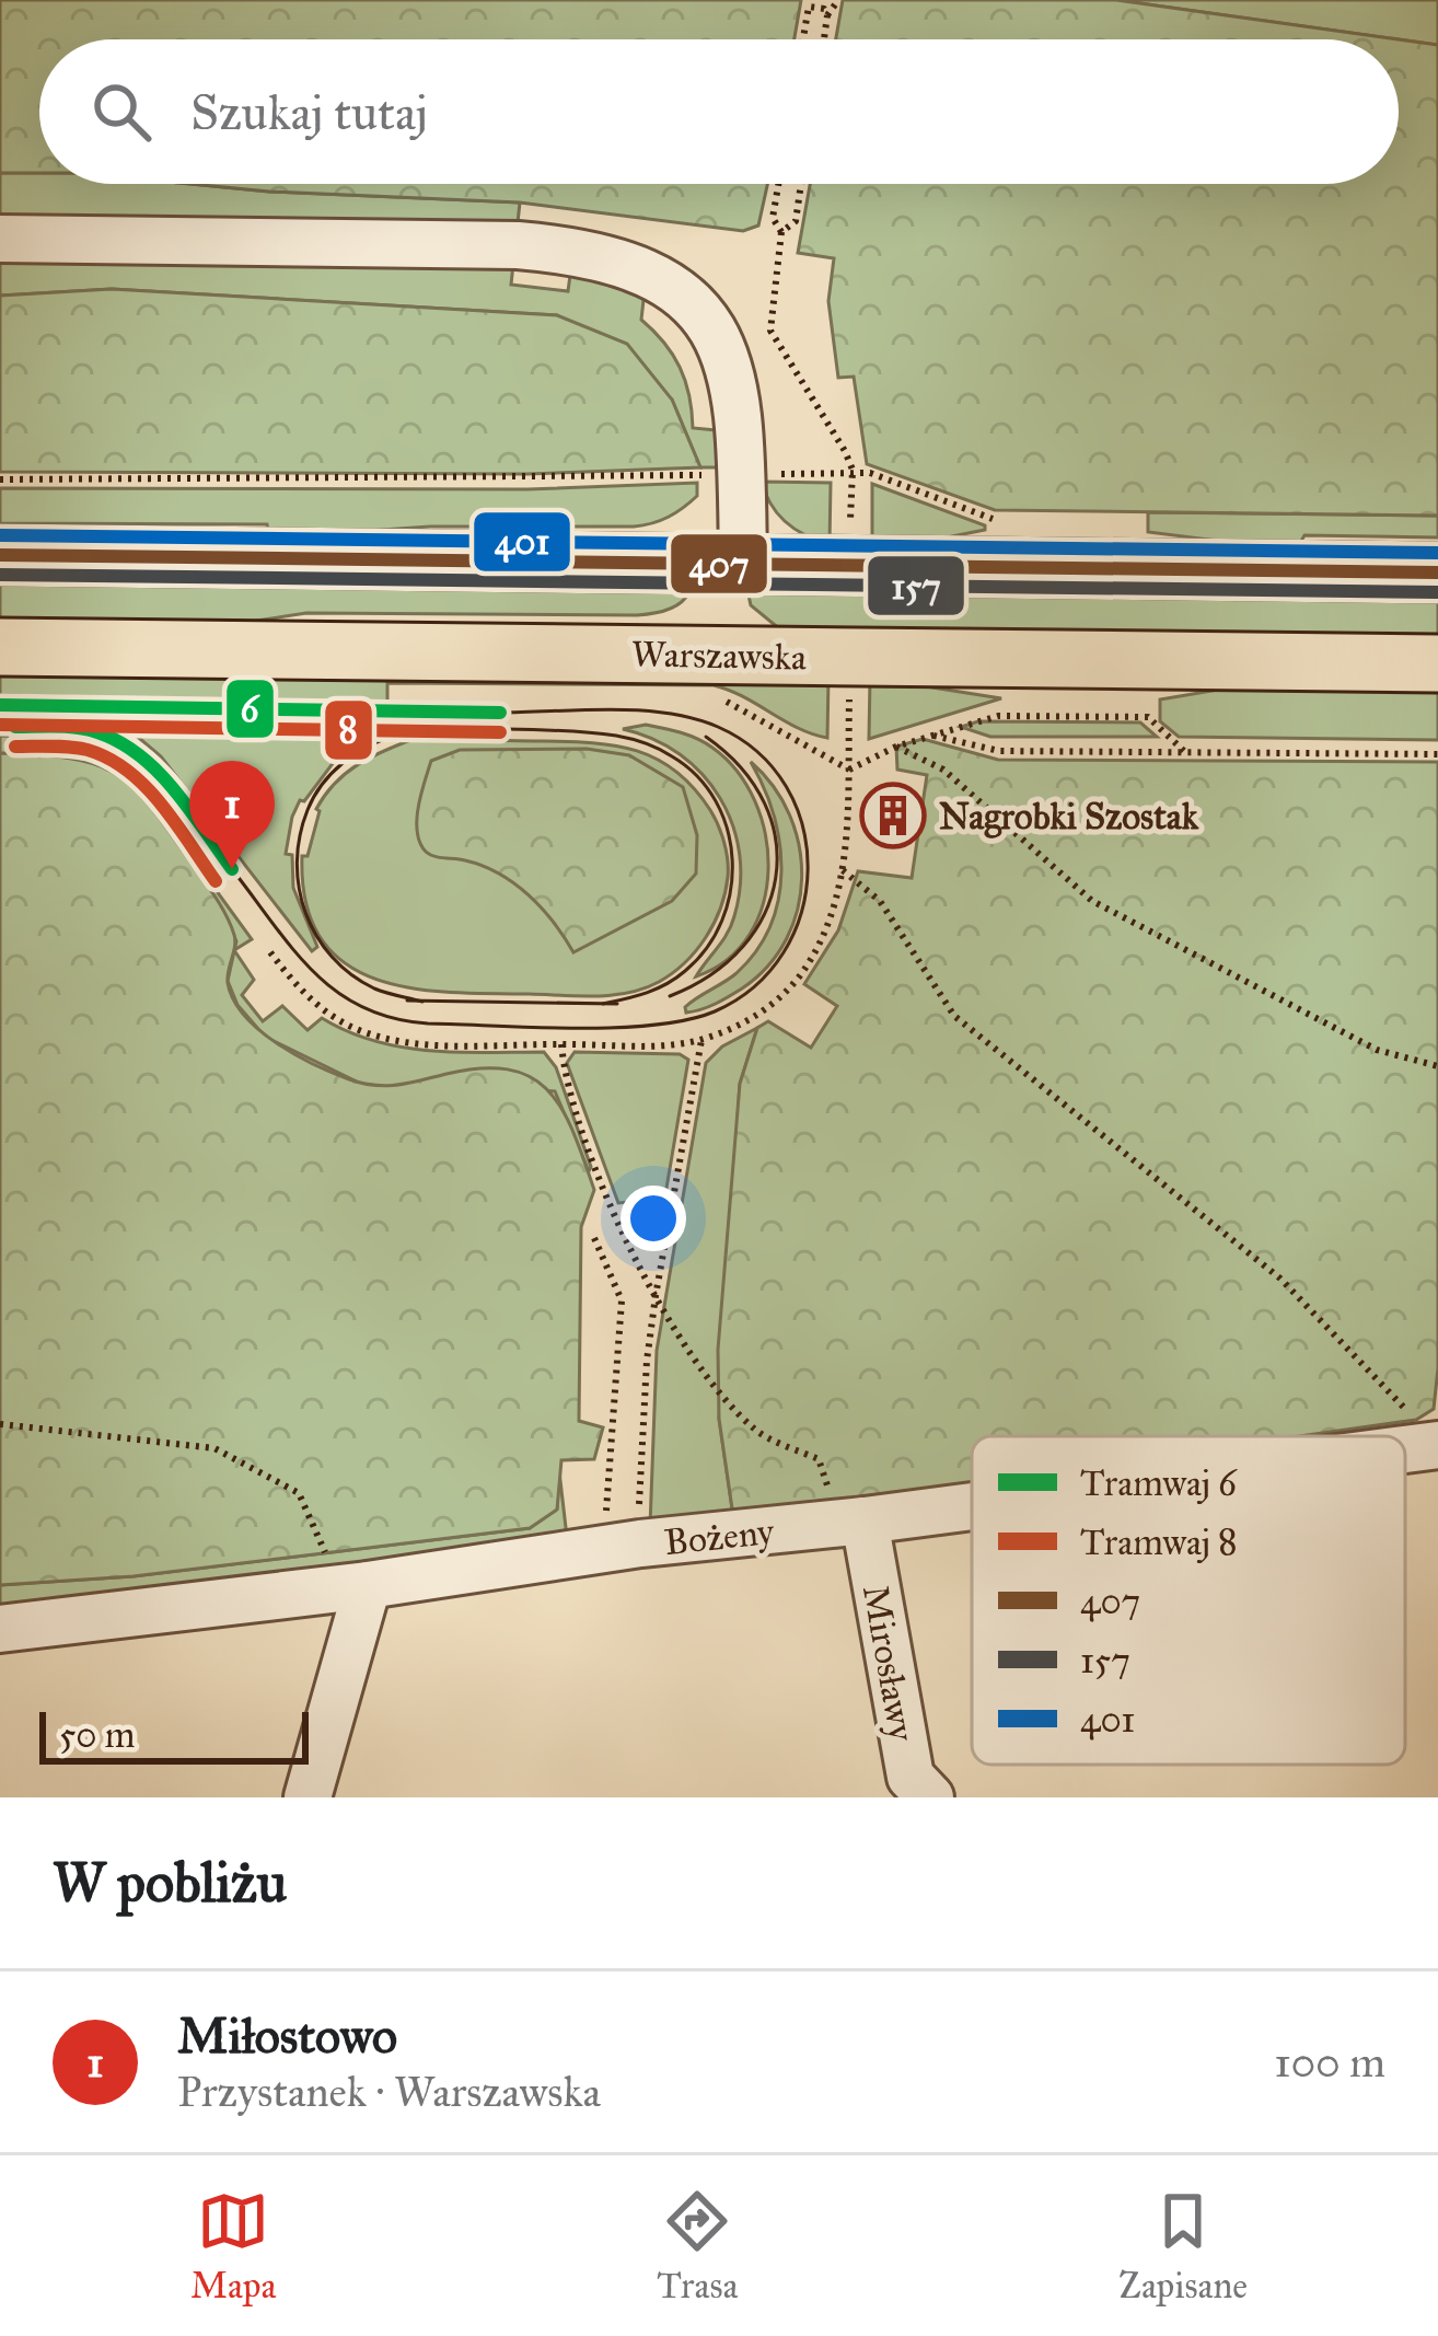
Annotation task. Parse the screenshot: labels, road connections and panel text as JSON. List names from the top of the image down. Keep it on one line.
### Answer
{"streets":{"main road":["Warszawska"],"street":["Bożeny","Mirosławy"]},"crossings":[["Bożeny","Mirosławy"]],"places":{"building":["Nagrobki Szostak"]},"lines":["transit line 401","transit line 407","transit line 157","tram line 6","tram line 8"],"legend":["Tramwaj 6","Tramwaj 8","407","157","401"],"scale_bar":"50 m","page":{"search":"Szukaj tutaj","pins":"1","scale":"50 m","heading":"W pobliżu","list":[{"mark":"1","name":"Miłostowo","note":"Przystanek · Warszawska","value":"100 m"}],"nav":["Mapa","Trasa","Zapisane"]}}
